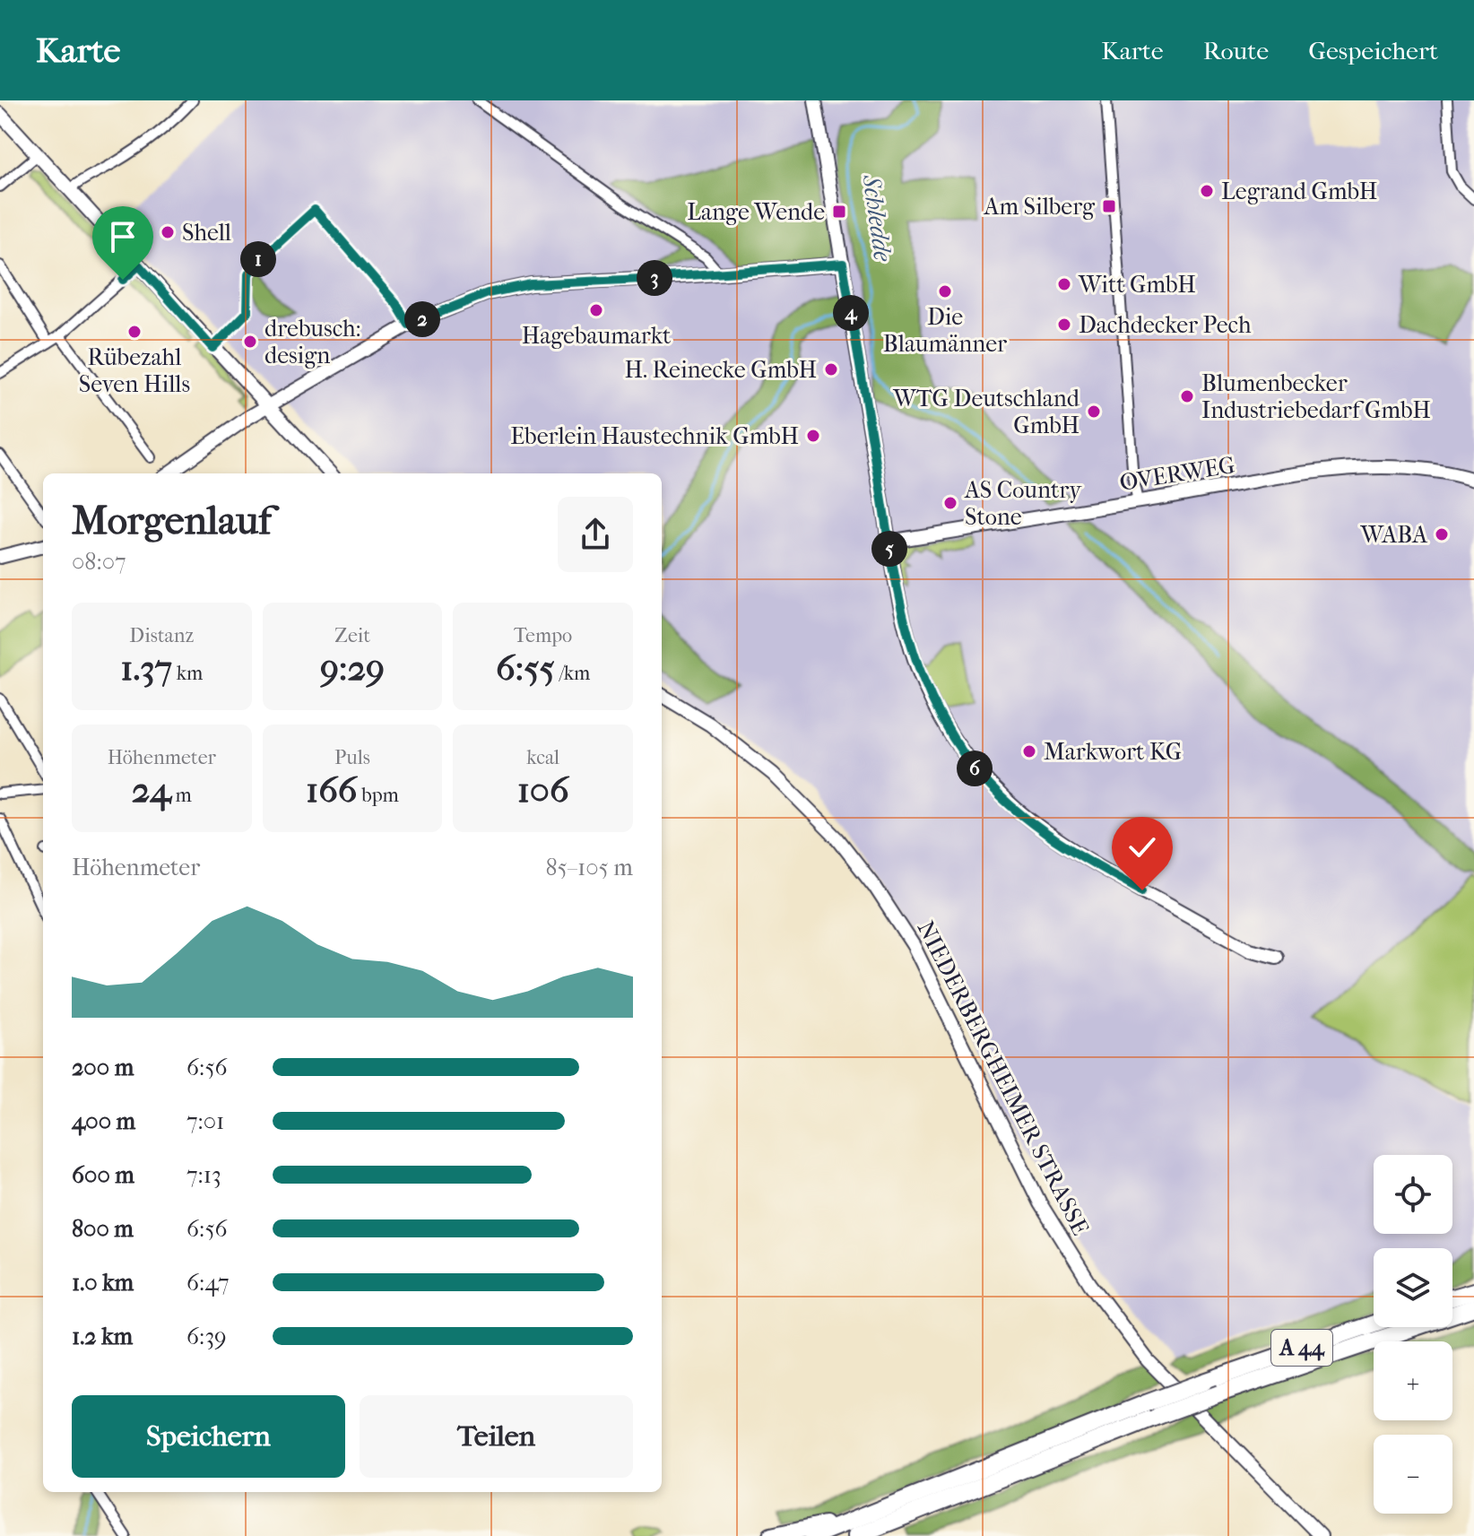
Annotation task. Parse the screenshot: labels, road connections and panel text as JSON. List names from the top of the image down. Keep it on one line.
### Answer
{"streets":{"highway":["A 44"],"street":["OVERWEG","NIEDERBERGHEIMER STRASSE"]},"water":["Schledde"],"places":{"other":["Legrand GmbH","Shell","Witt GmbH","Die Blaumänner","Hagebaumarkt","Dachdecker Pech","Rübezahl Seven Hills","drebusch: design","H. Reinecke GmbH","Blumenbecker Industriebedarf GmbH","WTG Deutschland GmbH","Eberlein Haustechnik GmbH","AS Country Stone","WABA","Markwort KG"],"transit":["Am Silberg","Lange Wende"]},"page":{"header":"Karte","nav":["Karte","Route","Gespeichert"],"pins":["1","3","4","2","5","6"],"heading":["Morgenlauf","08:07"],"stats":[["Distanz","1.37 km"],["Zeit","9:29"],["Tempo","6:55 /km"],["Höhenmeter","24 m"],["Puls","166 bpm"],["kcal","106"]],"chart":["Höhenmeter","85–105 m"],"list":[{"name":"200 m","note":"6:56"},{"name":"400 m","note":"7:01"},{"name":"600 m","note":"7:13"},{"name":"800 m","note":"6:56"},{"name":"1.0 km","note":"6:47"},{"name":"1.2 km","note":"6:39"}],"map_buttons":["+","−"],"buttons":["Speichern","Teilen"]}}
